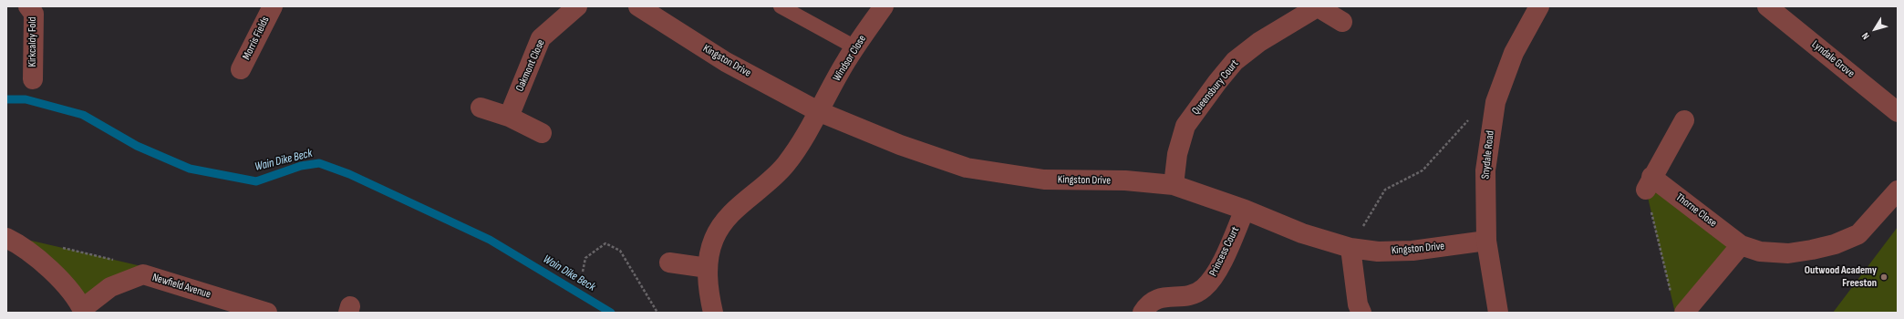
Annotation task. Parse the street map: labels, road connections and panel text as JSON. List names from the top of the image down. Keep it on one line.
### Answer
{"streets":{"street":["Morris Fields","Kirkcaldy Fold","Windsor Close","Lyndale Grove","Kingston Drive","Oakmont Close","Queensbury Court","Snydale Road","Thorne Close","Princess Court","Newfield Avenue"]},"crossings":[["Windsor Close","Kingston Drive"],["Kingston Drive","Queensbury Court"],["Kingston Drive","Snydale Road"],["Kingston Drive","Princess Court"]],"water":["Wain Dike Beck"],"places":["Outwood Academy Freeston"],"north":"bottom left"}
